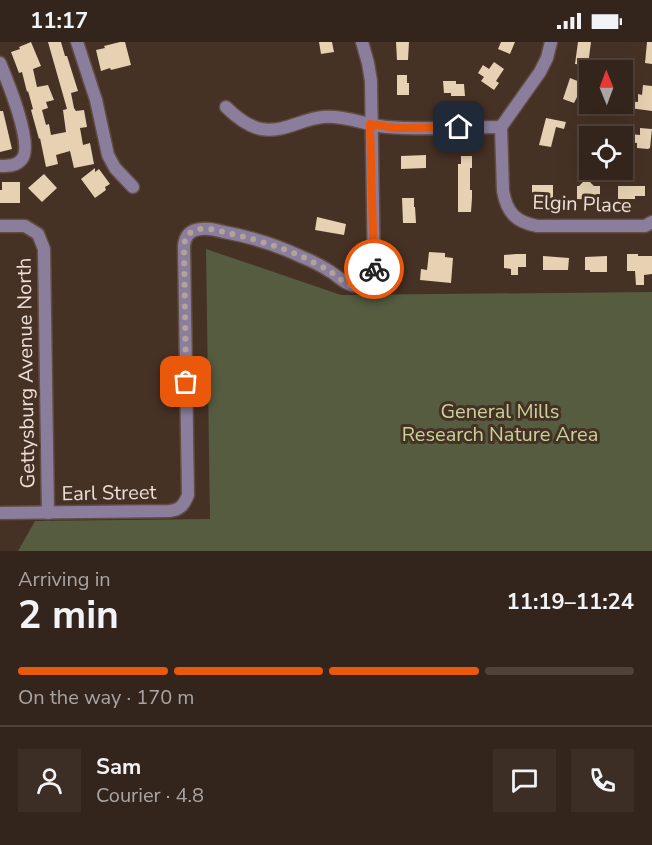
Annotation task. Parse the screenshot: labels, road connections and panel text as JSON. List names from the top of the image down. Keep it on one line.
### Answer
{"streets":{"street":["Elgin Place","Gettysburg Avenue North","Earl Street"]},"crossings":[["Gettysburg Avenue North","Earl Street"]],"parks":["General Mills Research Nature Area"],"north":"top","page":{"status":"11:17","heading":["2 min","Arriving in","11:19–11:24"],"panel":["Sam","Courier · 4.8"],"bar":"On the way · 170 m"}}
